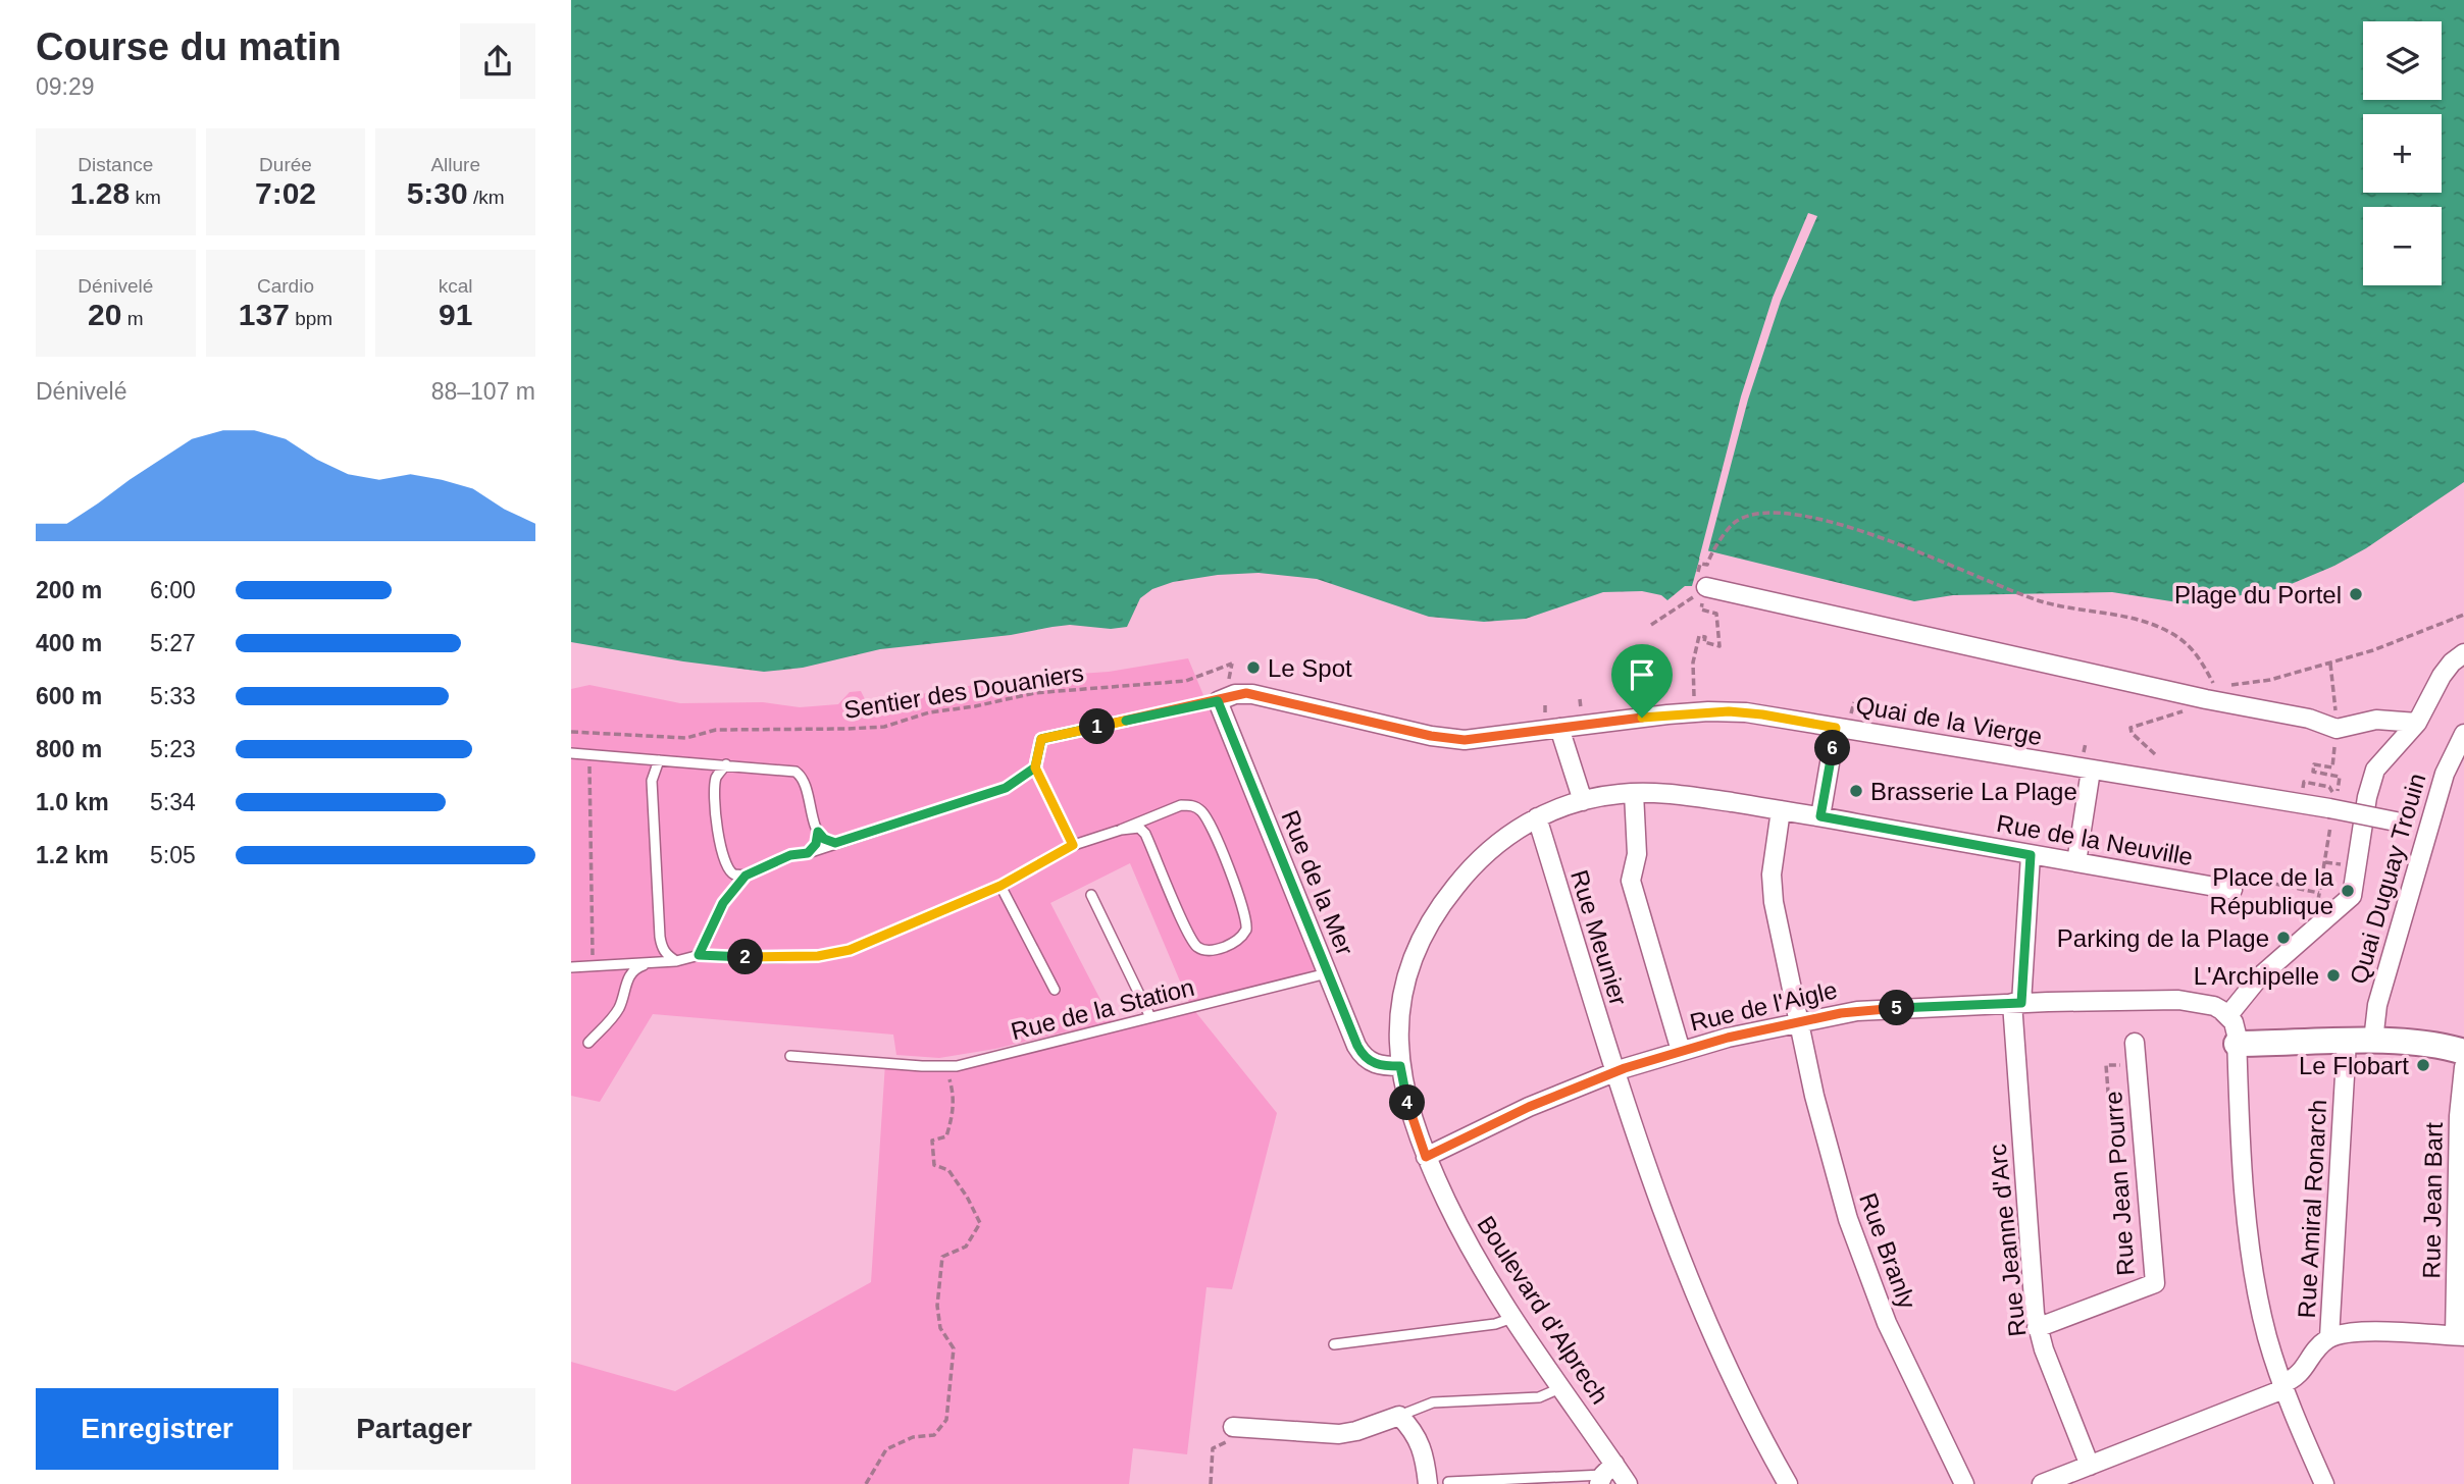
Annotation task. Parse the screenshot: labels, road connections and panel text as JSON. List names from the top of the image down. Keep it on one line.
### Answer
{"streets":{"street":["Quai de la Vierge","Rue de la Neuville","Quai Duguay Trouin","Rue de la Mer","Rue Meunier","Rue de l'Aigle","Rue Jean Pourre","Rue Jean Bart","Rue Amiral Ronarch","Rue Jeanne d'Arc","Rue Branly","Boulevard d'Alprech"],"lane":["Rue de la Station"],"path":["Sentier des Douaniers"]},"crossings":[["Quai de la Vierge","Quai Duguay Trouin"],["Quai de la Vierge","Rue de la Mer"],["Rue de la Neuville","Rue Meunier"],["Rue de la Neuville","Rue Jeanne d'Arc"],["Rue de la Neuville","Rue Branly"],["Rue de la Neuville","Boulevard d'Alprech"],["Rue de la Mer","Rue de la Station"],["Rue de la Mer","Boulevard d'Alprech"],["Rue Meunier","Rue de l'Aigle"],["Rue Meunier","Boulevard d'Alprech"],["Rue de l'Aigle","Rue Jeanne d'Arc"],["Rue de l'Aigle","Rue Branly"],["Rue de l'Aigle","Boulevard d'Alprech"],["Rue Jean Pourre","Rue Jeanne d'Arc"]],"places":["Plage du Portel","Le Spot","Brasserie La Plage","Place de la République","Parking de la Plage","L'Archipelle","Le Flobart"],"page":{"heading":["Course du matin","09:29"],"map_buttons":["+","−"],"stats":[["Distance","1.28 km"],["Durée","7:02"],["Allure","5:30 /km"],["Dénivelé","20 m"],["Cardio","137 bpm"],["kcal","91"]],"chart":["Dénivelé","88–107 m"],"list":[{"name":"200 m","note":"6:00"},{"name":"400 m","note":"5:27"},{"name":"600 m","note":"5:33"},{"name":"800 m","note":"5:23"},{"name":"1.0 km","note":"5:34"},{"name":"1.2 km","note":"5:05"}],"pins":["1","6","2","5","4"],"buttons":["Enregistrer","Partager"]}}
